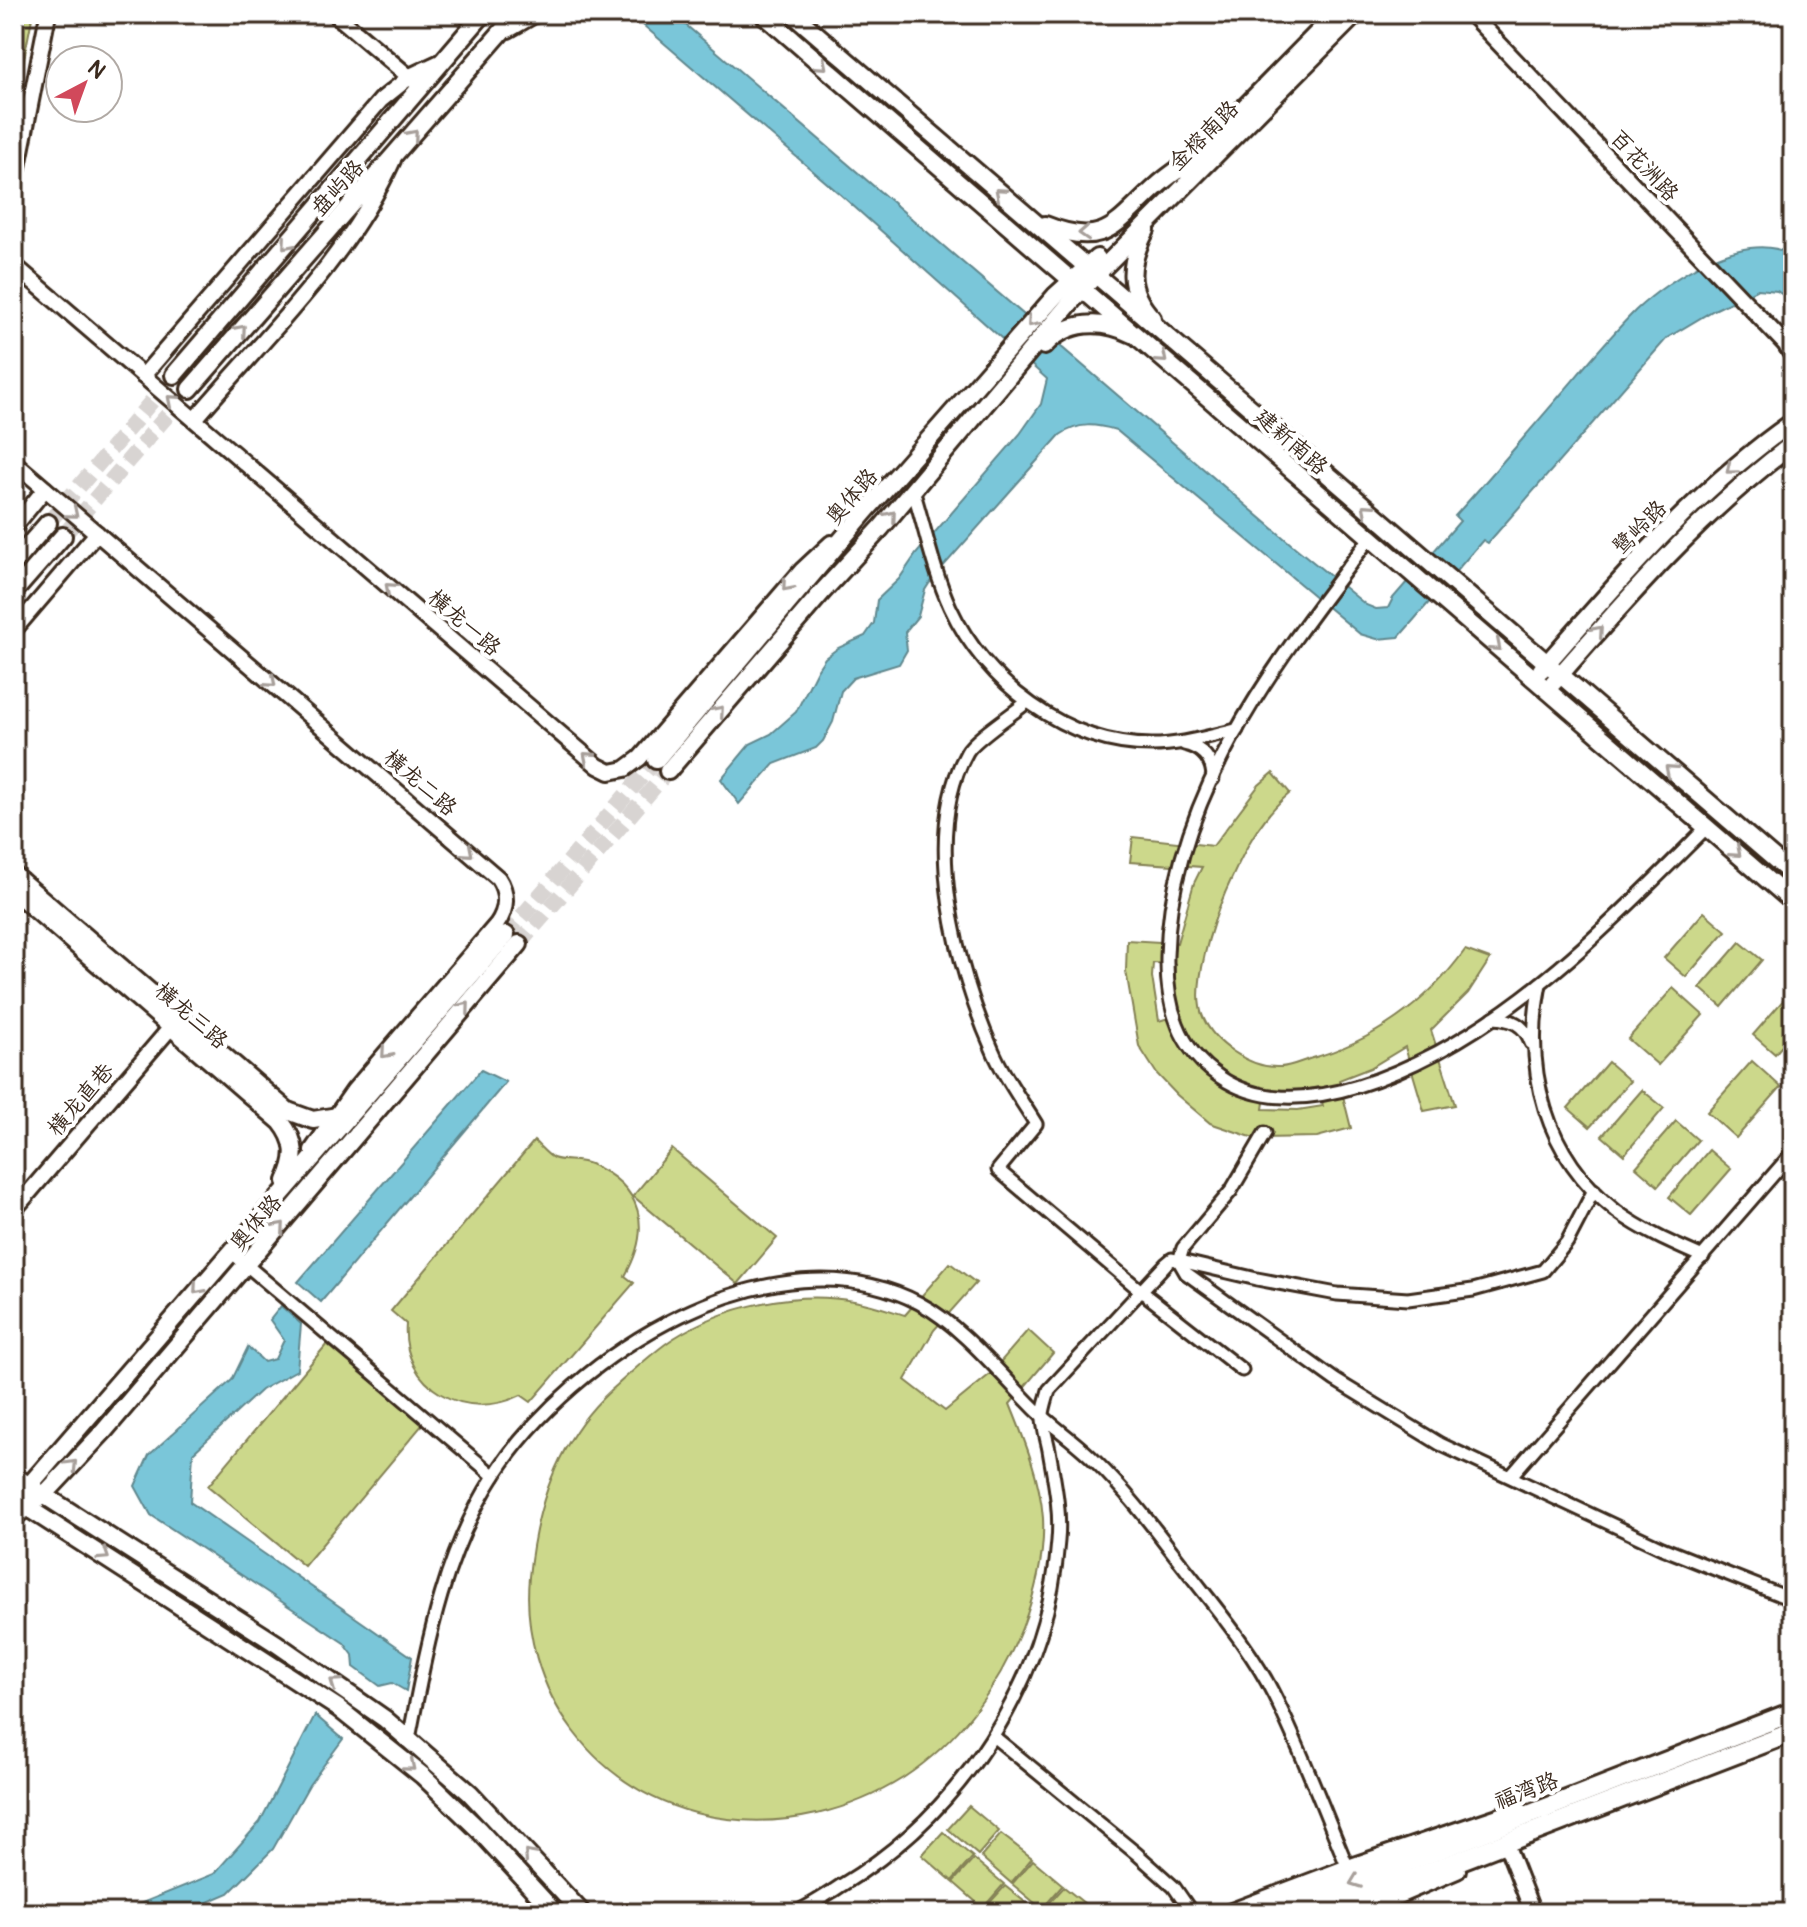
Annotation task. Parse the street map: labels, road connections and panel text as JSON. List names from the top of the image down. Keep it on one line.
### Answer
{"streets":{"highway":["福湾路"],"main road":["金榕南路","盘屿路","建新南路","奥体路","鹭岭路","横龙三路"],"street":["百花洲路","横龙一路","横龙二路","横龙直巷"]},"crossings":[["金榕南路","建新南路"],["金榕南路","奥体路"],["建新南路","奥体路"],["建新南路","鹭岭路"],["奥体路","横龙一路"],["奥体路","横龙二路"],["奥体路","横龙三路"],["横龙二路","横龙三路"],["横龙三路","横龙直巷"]],"north":"top right"}
